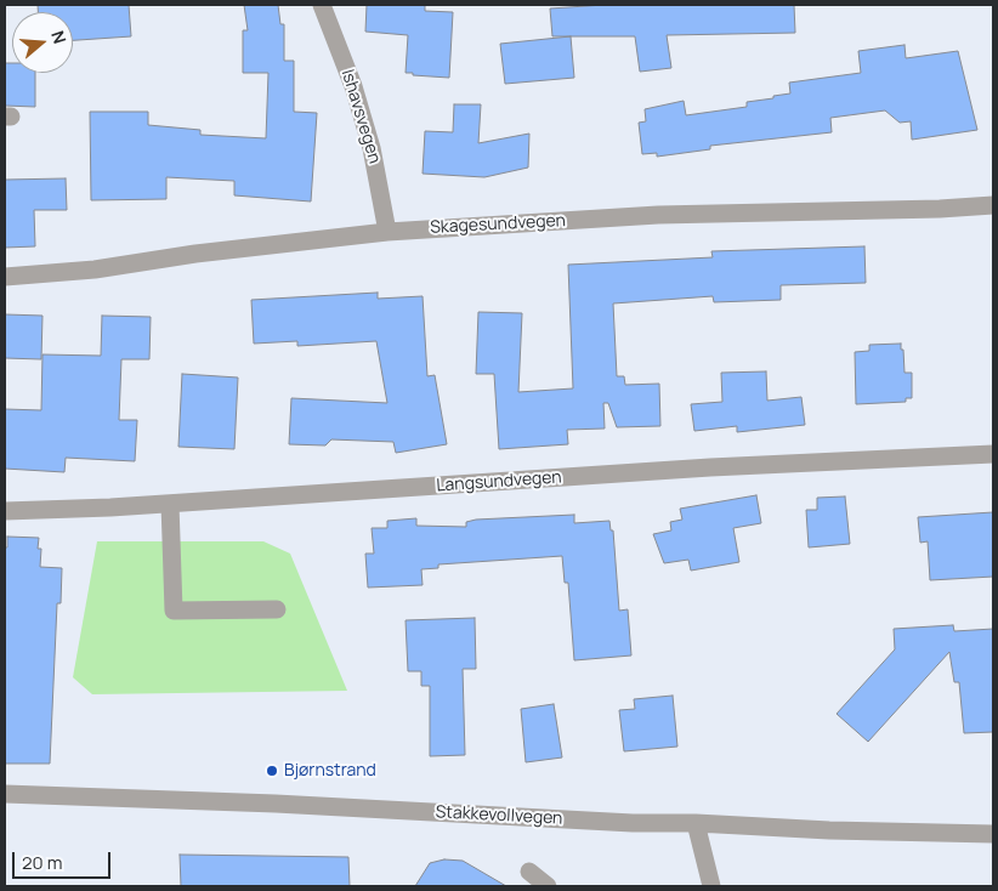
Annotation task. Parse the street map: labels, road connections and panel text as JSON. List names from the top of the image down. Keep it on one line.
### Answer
{"streets":{"street":["Ishavsvegen","Skagesundvegen","Langsundvegen","Stakkevollvegen"]},"crossings":[["Ishavsvegen","Skagesundvegen"]],"places":["Bjørnstrand"],"scale_bar":"20 m","north":"right"}
